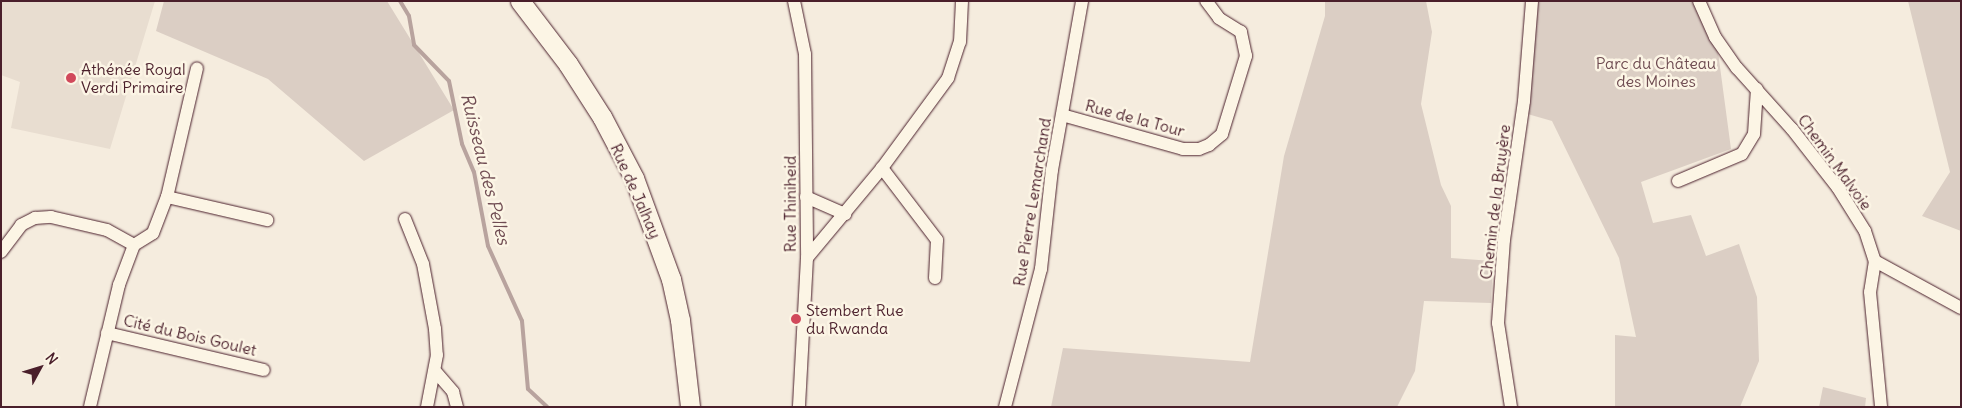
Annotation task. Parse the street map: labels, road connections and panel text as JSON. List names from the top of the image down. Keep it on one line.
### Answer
{"streets":{"main road":["Rue de Jalhay"],"street":["Rue de la Tour","Chemin Malvoie","Rue Pierre Lemarchand","Chemin de la Bruyère","Rue Thiniheid","Cité du Bois Goulet"]},"crossings":[["Rue de la Tour","Rue Pierre Lemarchand"]],"water":["Ruisseau des Pelles"],"parks":["Parc du Château des Moines"],"places":["Athénée Royal Verdi Primaire","Stembert Rue du Rwanda"],"north":"top right"}
